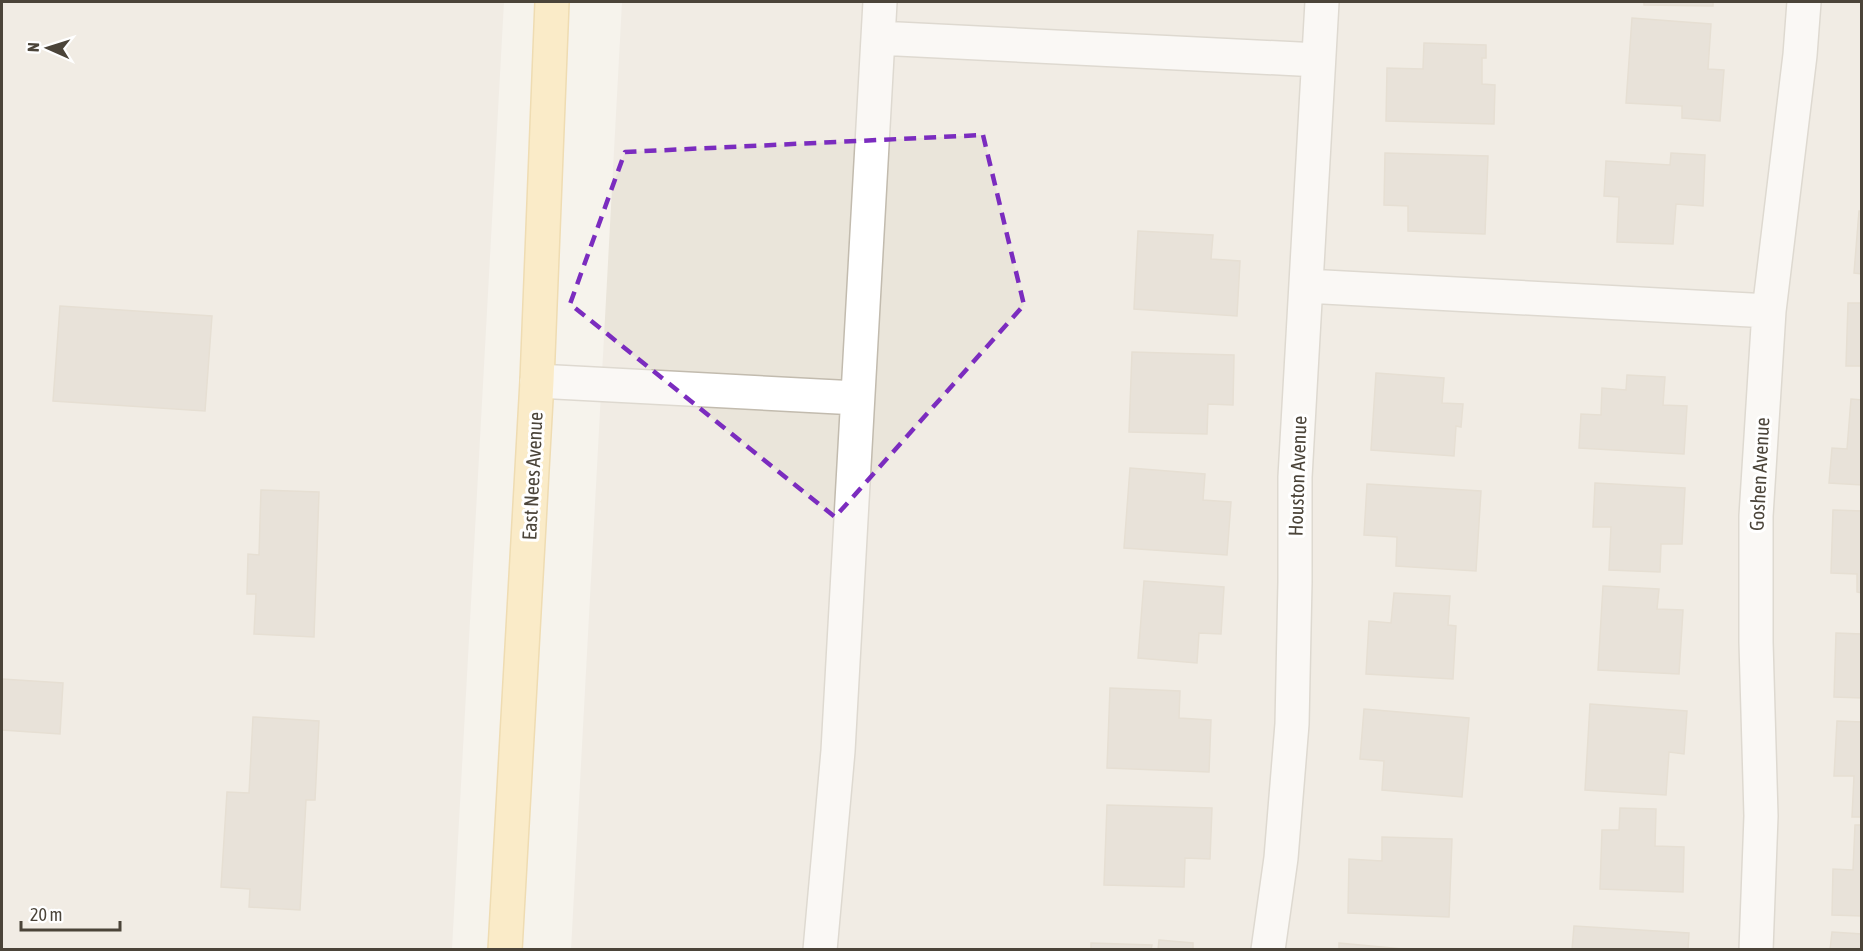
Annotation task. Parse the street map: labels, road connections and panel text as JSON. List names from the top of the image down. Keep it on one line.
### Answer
{"streets":{"main road":["East Nees Avenue"],"street":["Goshen Avenue","Houston Avenue"]},"scale_bar":"20 m","north":"left"}
